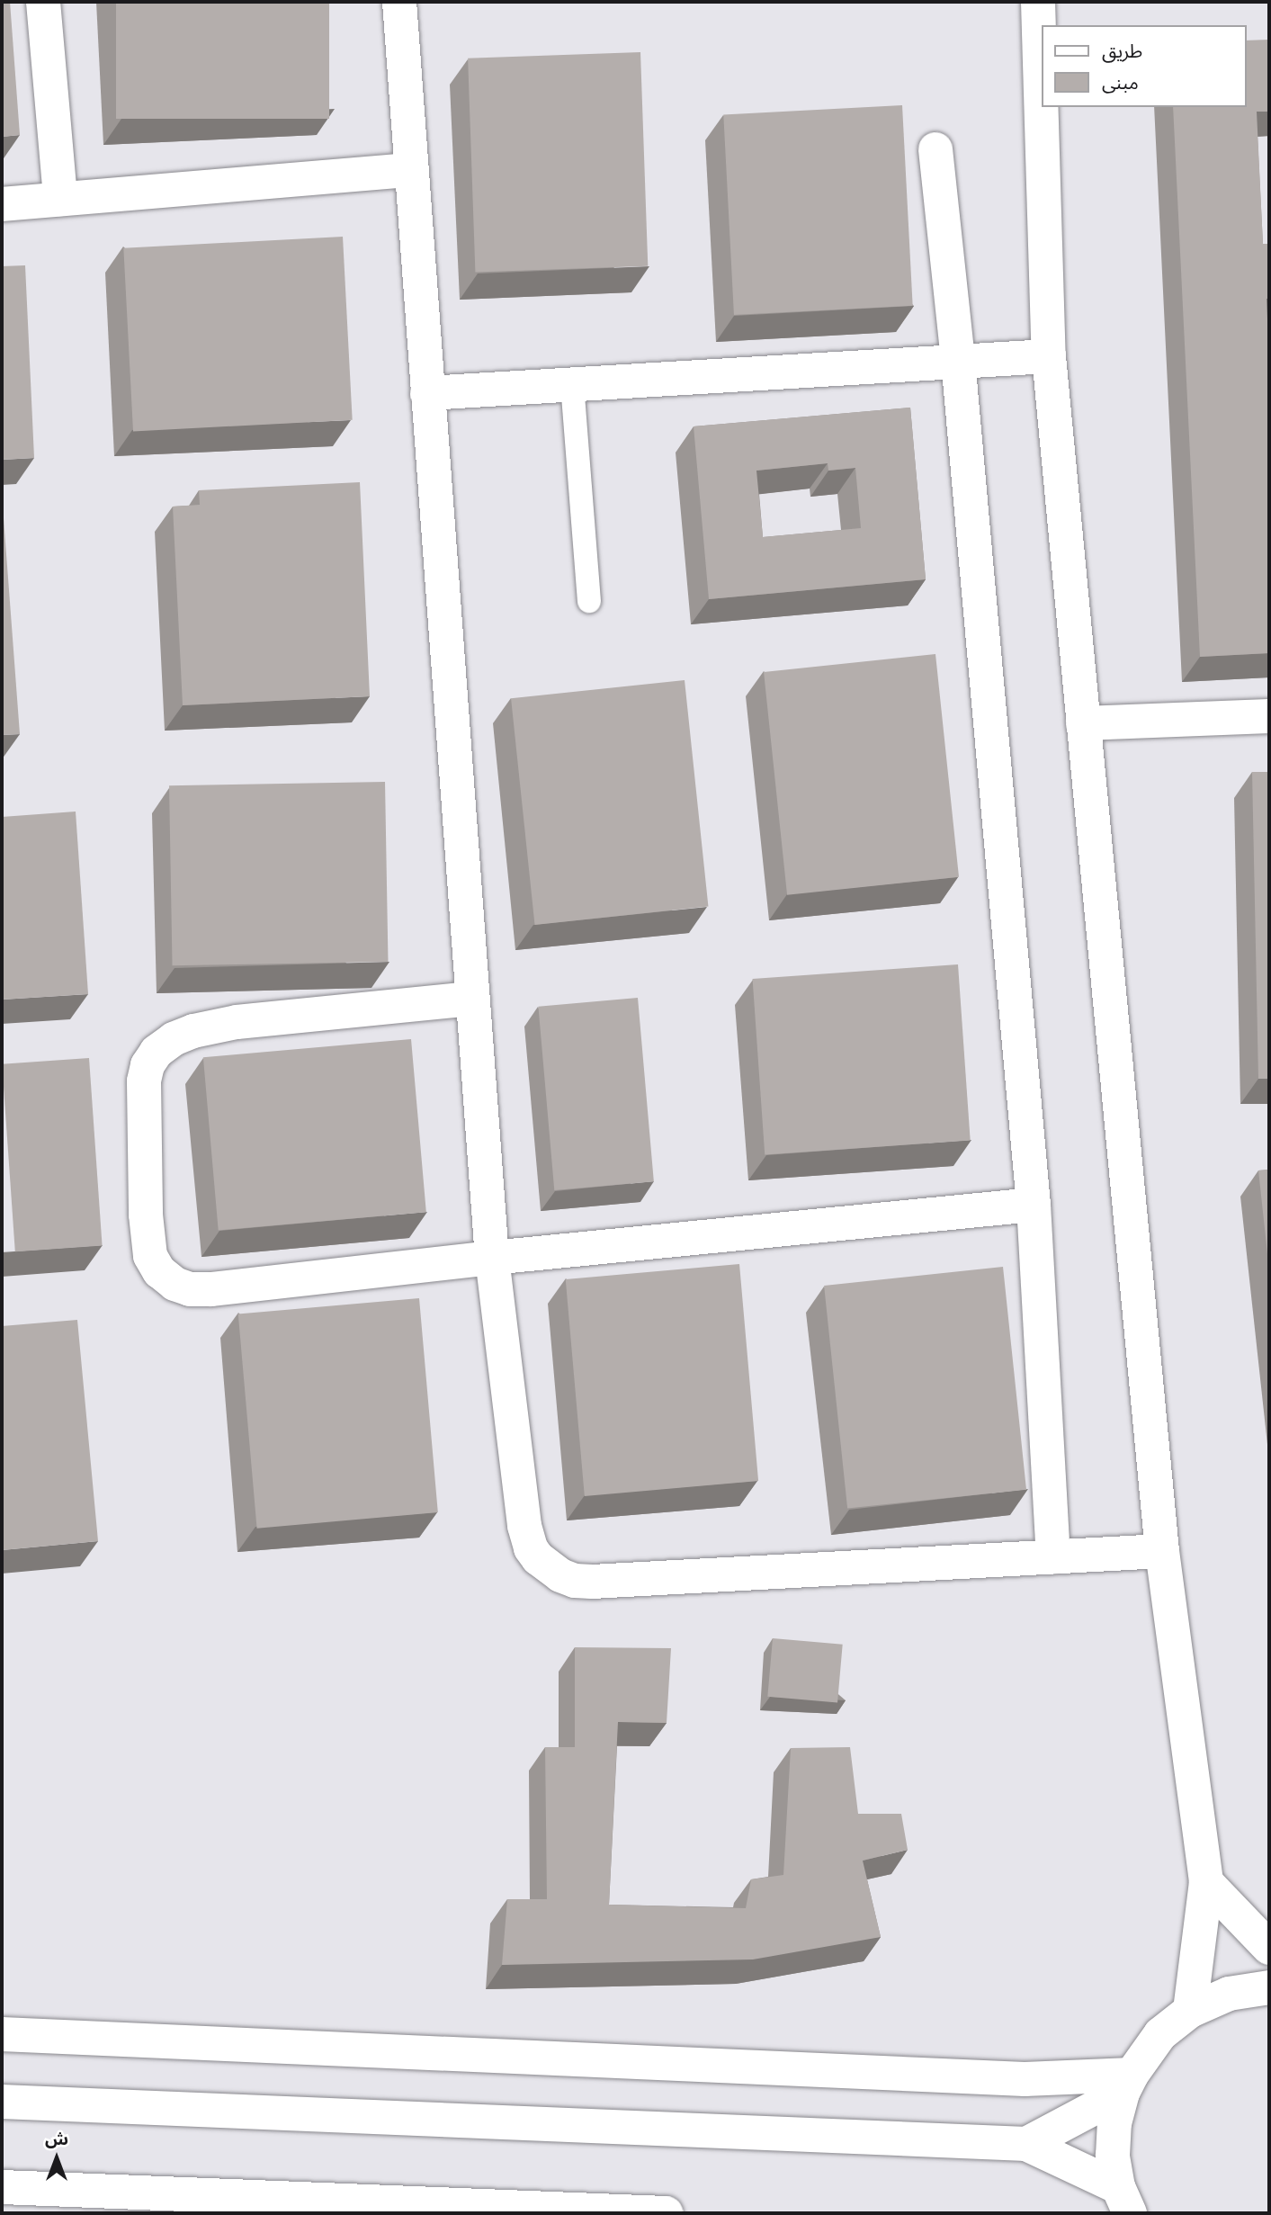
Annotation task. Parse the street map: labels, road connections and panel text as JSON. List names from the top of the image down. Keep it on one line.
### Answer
{"legend":["طريق","مبنى"],"north":"top"}
